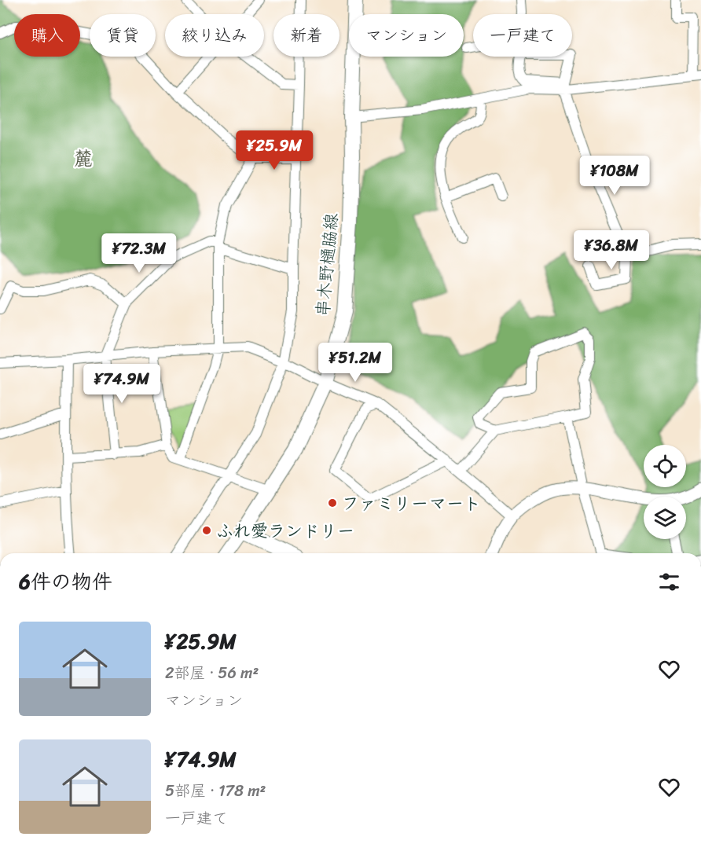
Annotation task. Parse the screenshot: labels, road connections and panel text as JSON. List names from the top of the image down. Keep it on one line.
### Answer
{"streets":{"main road":["串木野樋脇線"]},"districts":["麓"],"places":["ファミリーマート","ふれ愛ランドリー"],"page":{"chip":["購入","賃貸","絞り込み","新着","マンション","一戸建て"],"price":["¥25.9M","¥108M","¥36.8M","¥72.3M","¥51.2M","¥74.9M"],"heading":"6件の物件","list":[{"name":"¥25.9M","note":"2部屋 · 56 m² · マンション"},{"name":"¥74.9M","note":"5部屋 · 178 m² · 一戸建て"}]}}
